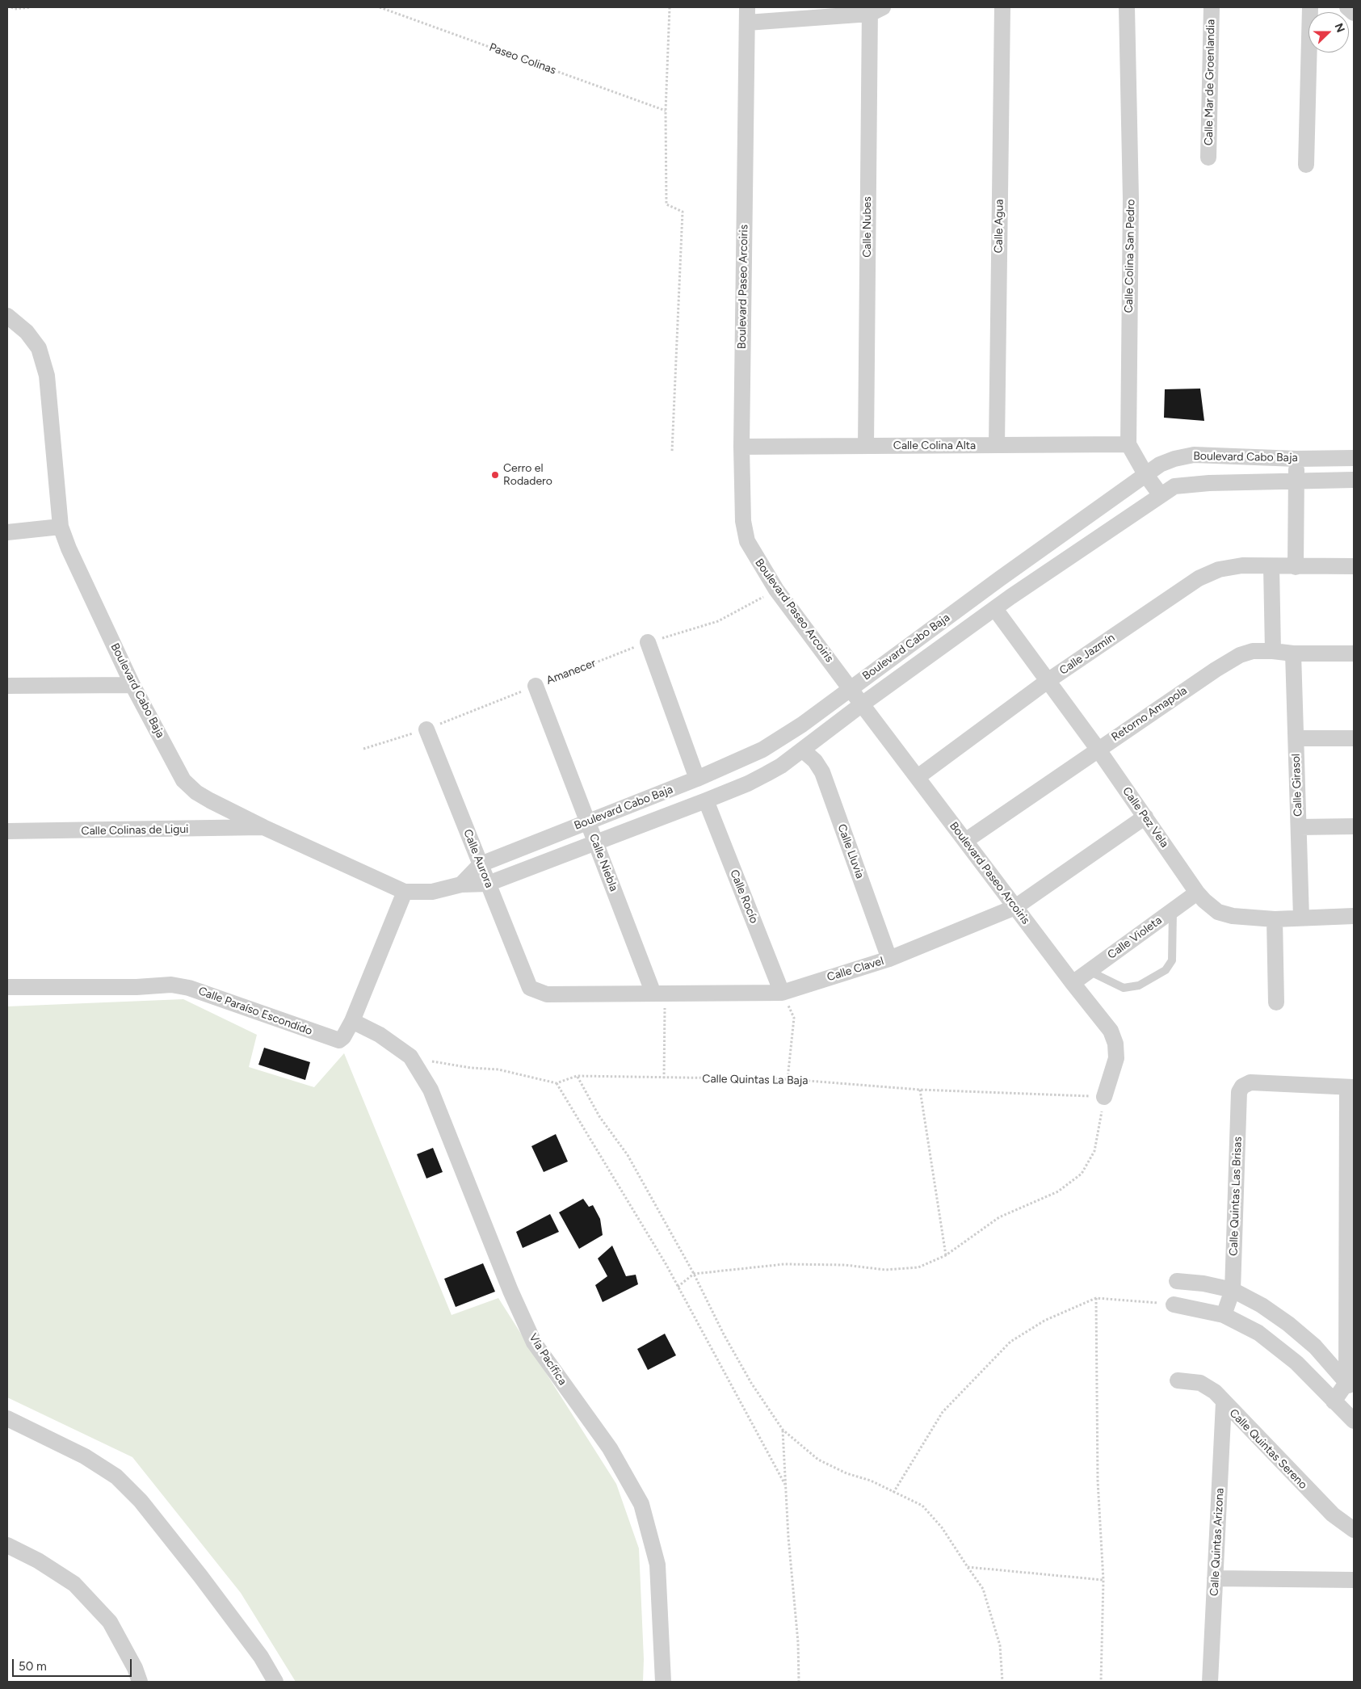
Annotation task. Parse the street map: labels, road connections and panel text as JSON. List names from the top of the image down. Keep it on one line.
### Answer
{"streets":{"street":["Calle Mar de Groenlandia","Calle Agua","Calle Nubes","Calle Colina San Pedro","Boulevard Paseo Arcoiris","Calle Colina Alta","Boulevard Cabo Baja","Calle Jazmín","Retorno Amapola","Calle Girasol","Calle Pez Vela","Calle Colinas de Ligui","Calle Lluvia","Calle Aurora","Calle Niebla","Calle Rocío","Calle Violeta","Calle Clavel","Calle Paraíso Escondido","Calle Quintas Las Brisas","Vía Pacífica","Calle Quintas Sereno","Calle Quintas Arizona"],"path":["Paseo Colinas","Amanecer","Calle Quintas La Baja"]},"crossings":[["Calle Agua","Calle Colina Alta"],["Calle Nubes","Calle Colina Alta"],["Calle Colina San Pedro","Calle Colina Alta"],["Boulevard Paseo Arcoiris","Calle Colina Alta"],["Boulevard Paseo Arcoiris","Boulevard Cabo Baja"],["Boulevard Paseo Arcoiris","Calle Jazmín"],["Boulevard Paseo Arcoiris","Amanecer"],["Boulevard Paseo Arcoiris","Retorno Amapola"],["Boulevard Paseo Arcoiris","Calle Violeta"],["Boulevard Paseo Arcoiris","Calle Clavel"],["Boulevard Paseo Arcoiris","Calle Quintas La Baja"],["Boulevard Cabo Baja","Calle Pez Vela"],["Boulevard Cabo Baja","Calle Colinas de Ligui"],["Boulevard Cabo Baja","Calle Lluvia"],["Boulevard Cabo Baja","Calle Aurora"],["Boulevard Cabo Baja","Calle Niebla"],["Boulevard Cabo Baja","Calle Rocío"],["Boulevard Cabo Baja","Calle Paraíso Escondido"],["Calle Jazmín","Calle Pez Vela"],["Amanecer","Calle Aurora"],["Amanecer","Calle Niebla"],["Retorno Amapola","Calle Girasol"],["Retorno Amapola","Calle Pez Vela"],["Calle Girasol","Calle Pez Vela"],["Calle Pez Vela","Calle Violeta"],["Calle Pez Vela","Calle Clavel"],["Calle Lluvia","Calle Clavel"],["Calle Aurora","Calle Clavel"],["Calle Niebla","Calle Clavel"],["Calle Rocío","Calle Clavel"],["Calle Paraíso Escondido","Vía Pacífica"],["Calle Quintas Sereno","Calle Quintas Arizona"]],"places":["Cerro el Rodadero"],"scale_bar":"50 m","north":"right"}
